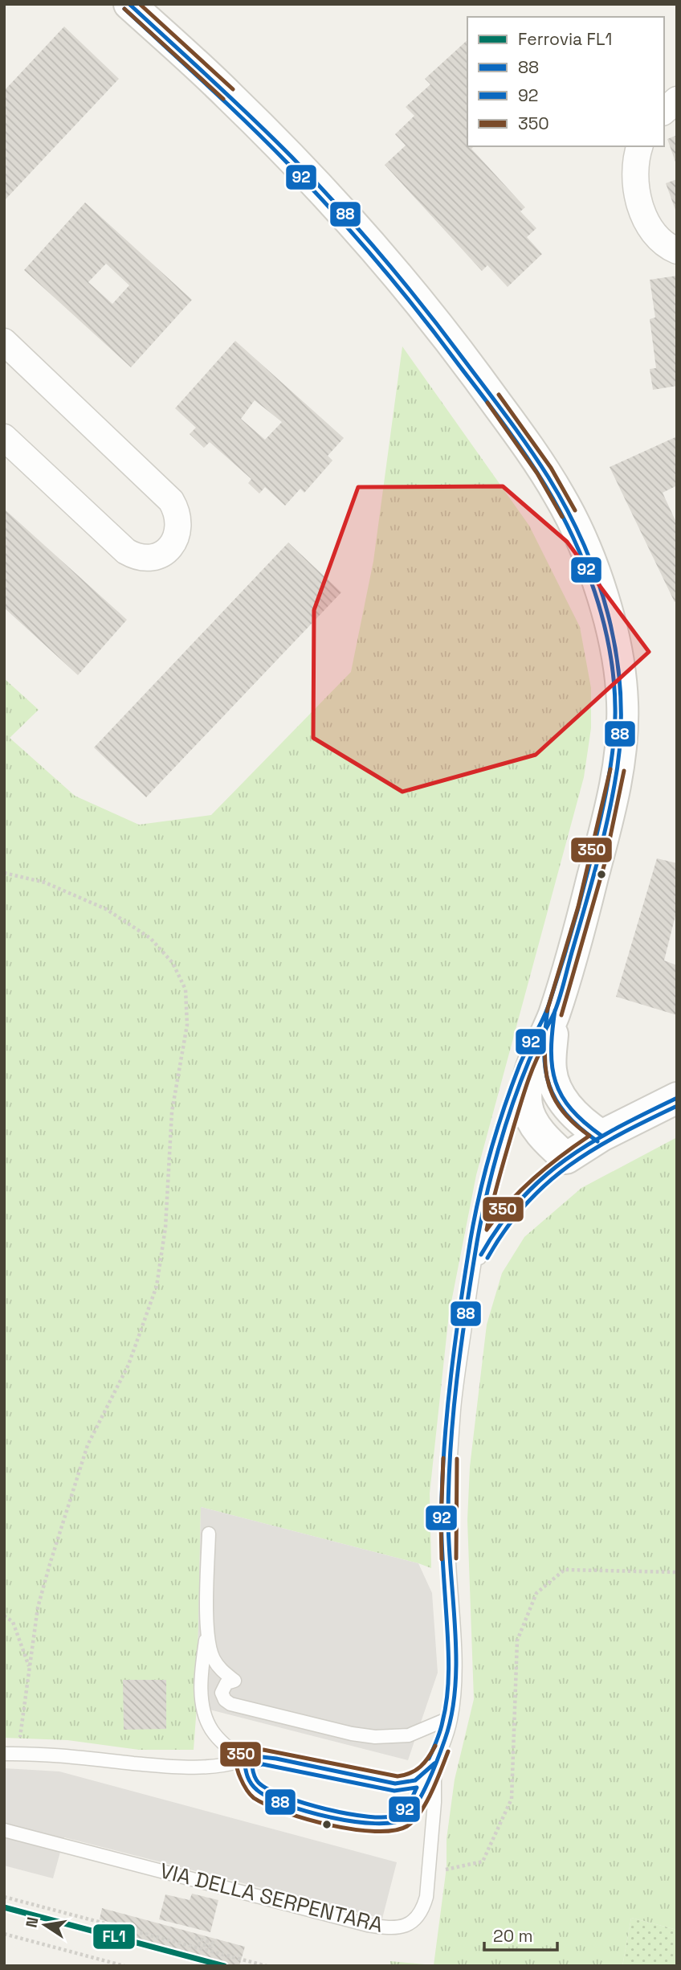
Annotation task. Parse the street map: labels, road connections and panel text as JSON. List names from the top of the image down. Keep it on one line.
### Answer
{"streets":{"lane":["VIA DELLA SERPENTARA"]},"lines":["transit line 88","transit line 350","transit line 92","rail line FL1"],"legend":["Ferrovia FL1","88","92","350"],"scale_bar":"20 m","north":"left"}
